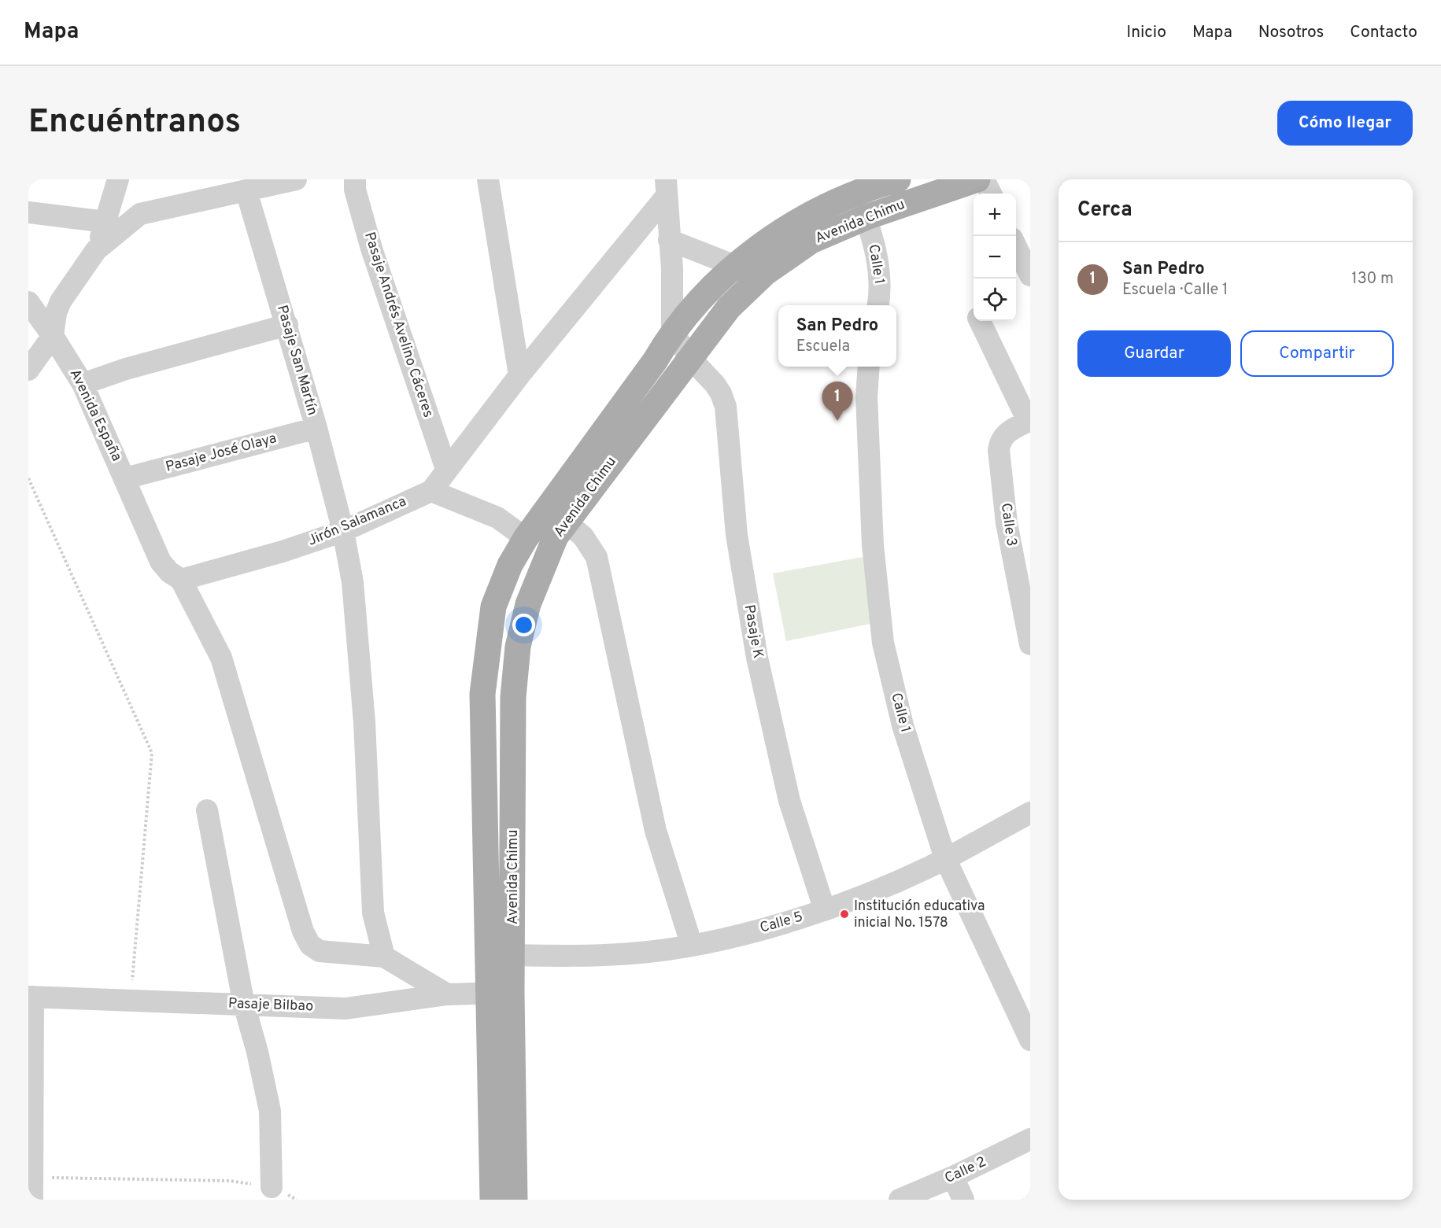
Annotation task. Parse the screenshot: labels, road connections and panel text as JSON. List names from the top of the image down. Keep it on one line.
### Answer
{"streets":{"main road":["Avenida Chimu"],"street":["Calle 1","Pasaje Andrés Avelino Cáceres","Pasaje San Martín","Avenida España","Pasaje José Olaya","Jirón Salamanca","Calle 3","Pasaje K","Calle 5","Pasaje Bilbao","Calle 2"]},"crossings":[["Avenida Chimu","Calle 1"],["Avenida Chimu","Pasaje K"],["Avenida Chimu","Calle 5"],["Avenida Chimu","Pasaje Bilbao"],["Calle 1","Calle 5"],["Pasaje San Martín","Pasaje José Olaya"],["Pasaje San Martín","Jirón Salamanca"],["Avenida España","Pasaje José Olaya"],["Avenida España","Jirón Salamanca"],["Pasaje K","Calle 5"]],"places":["Institución educativa inicial No. 1578"],"page":{"header":"Mapa","nav":["Inicio","Mapa","Nosotros","Contacto"],"buttons":["Cómo llegar",["Guardar","Compartir"]],"title":"Encuéntranos","heading":"Cerca","map_buttons":["+","−"],"list":[{"mark":"1","name":"San Pedro","note":"Escuela · Calle 1","value":"130 m"}],"popup":["San Pedro","Escuela"],"pins":"1"}}
